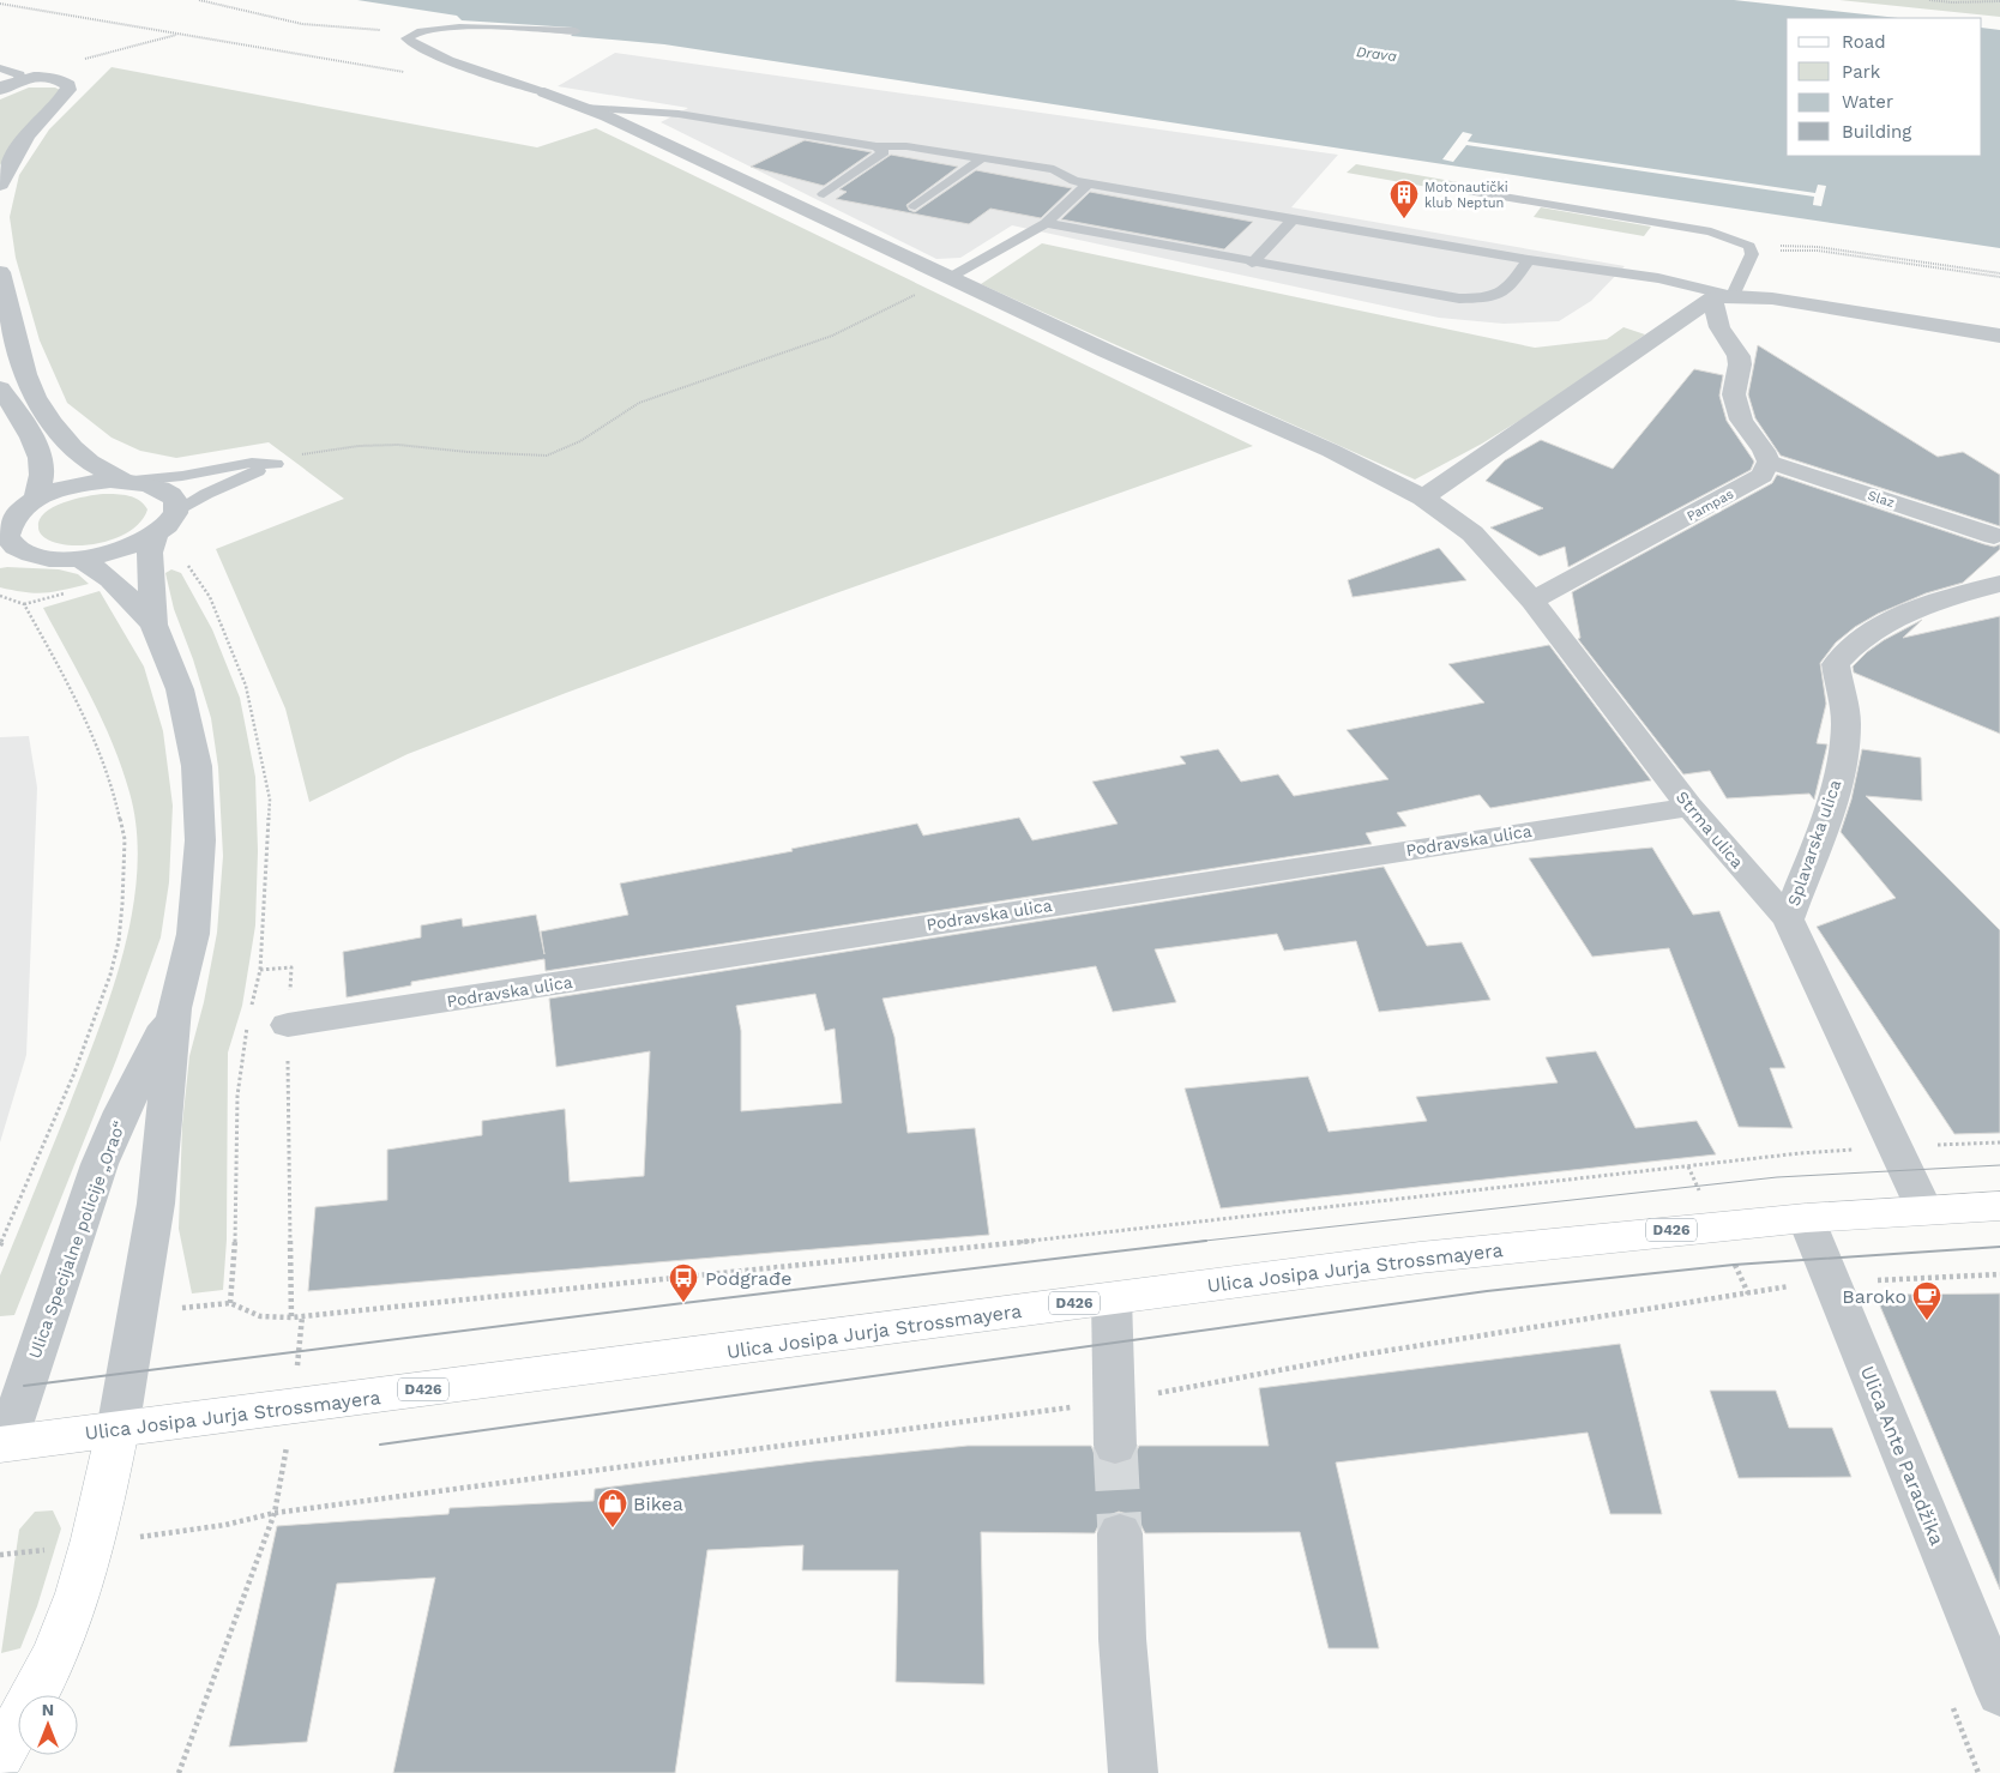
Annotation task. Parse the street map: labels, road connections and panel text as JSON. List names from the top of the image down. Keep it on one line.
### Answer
{"streets":{"main road":["D426","Ulica Josipa Jurja Strossmayera"],"street":["Slaz","Pampas","Strma ulica","Podravska ulica","Splavarska ulica","Ulica Specijalne policije „Orao“","Ulica Ante Paradžika"]},"crossings":[["Slaz","Pampas"],["Pampas","Strma ulica"],["Strma ulica","Podravska ulica"],["Strma ulica","Splavarska ulica"],["Strma ulica","Ulica Josipa Jurja Strossmayera"],["Ulica Specijalne policije „Orao“","Ulica Josipa Jurja Strossmayera"],["Ulica Josipa Jurja Strossmayera","Ulica Ante Paradžika"]],"water":["Drava"],"places":{"building":["Motonautički klub Neptun"],"bus stop":["Podgrađe"],"cafe":["Baroko"],"shop":["Bikea"]},"legend":["Road","Park","Water","Building"],"north":"top"}
